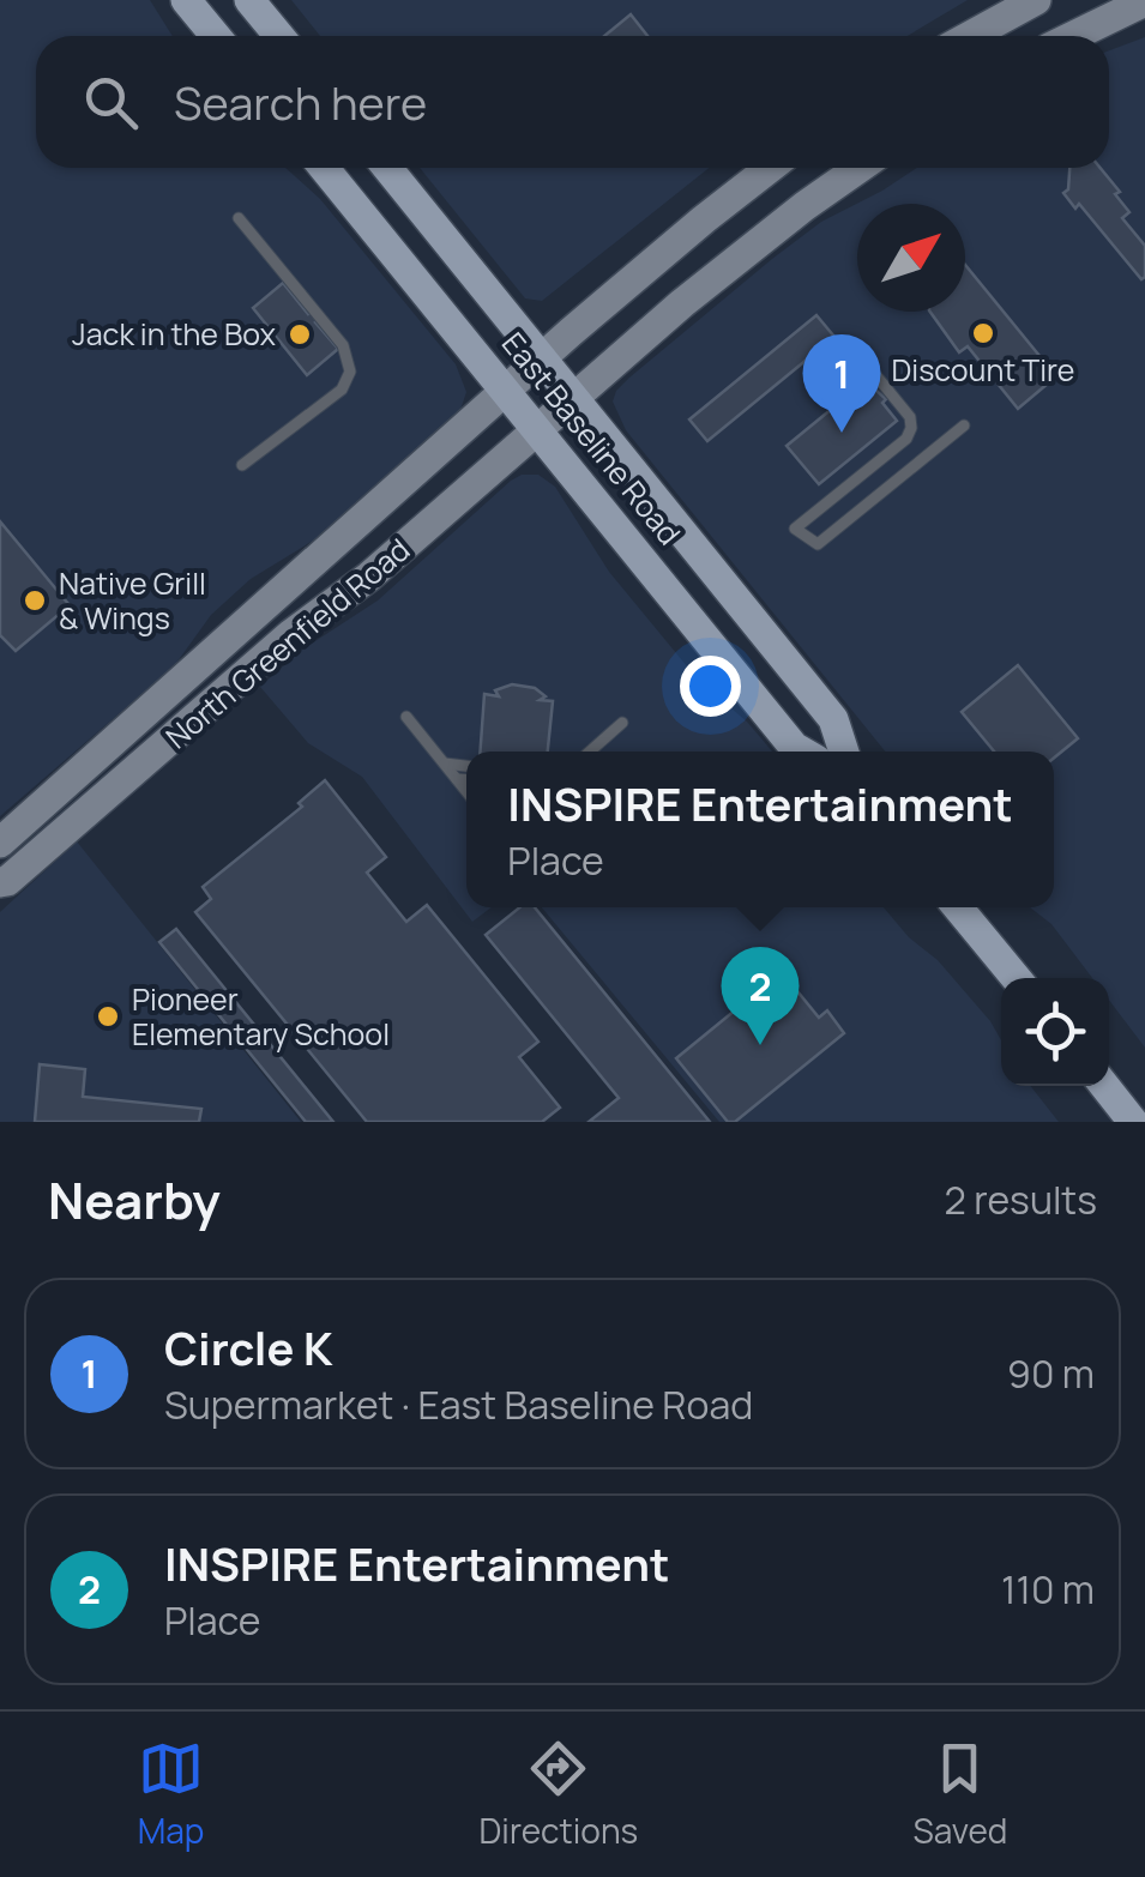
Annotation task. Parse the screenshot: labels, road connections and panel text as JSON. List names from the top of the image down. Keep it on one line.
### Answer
{"streets":{"main road":["East Baseline Road","North Greenfield Road"]},"crossings":[["East Baseline Road","North Greenfield Road"]],"places":["Discount Tire","Jack in the Box","Native Grill & Wings","Pioneer Elementary School"],"north":"top right","page":{"search":"Search here","pins":["1","2"],"popup":["INSPIRE Entertainment","Place"],"heading":["Nearby","2 results"],"list":[{"mark":"1","name":"Circle K","note":"Supermarket · East Baseline Road","value":"90 m"},{"mark":"2","name":"INSPIRE Entertainment","note":"Place","value":"110 m"}],"nav":["Map","Directions","Saved"]}}
